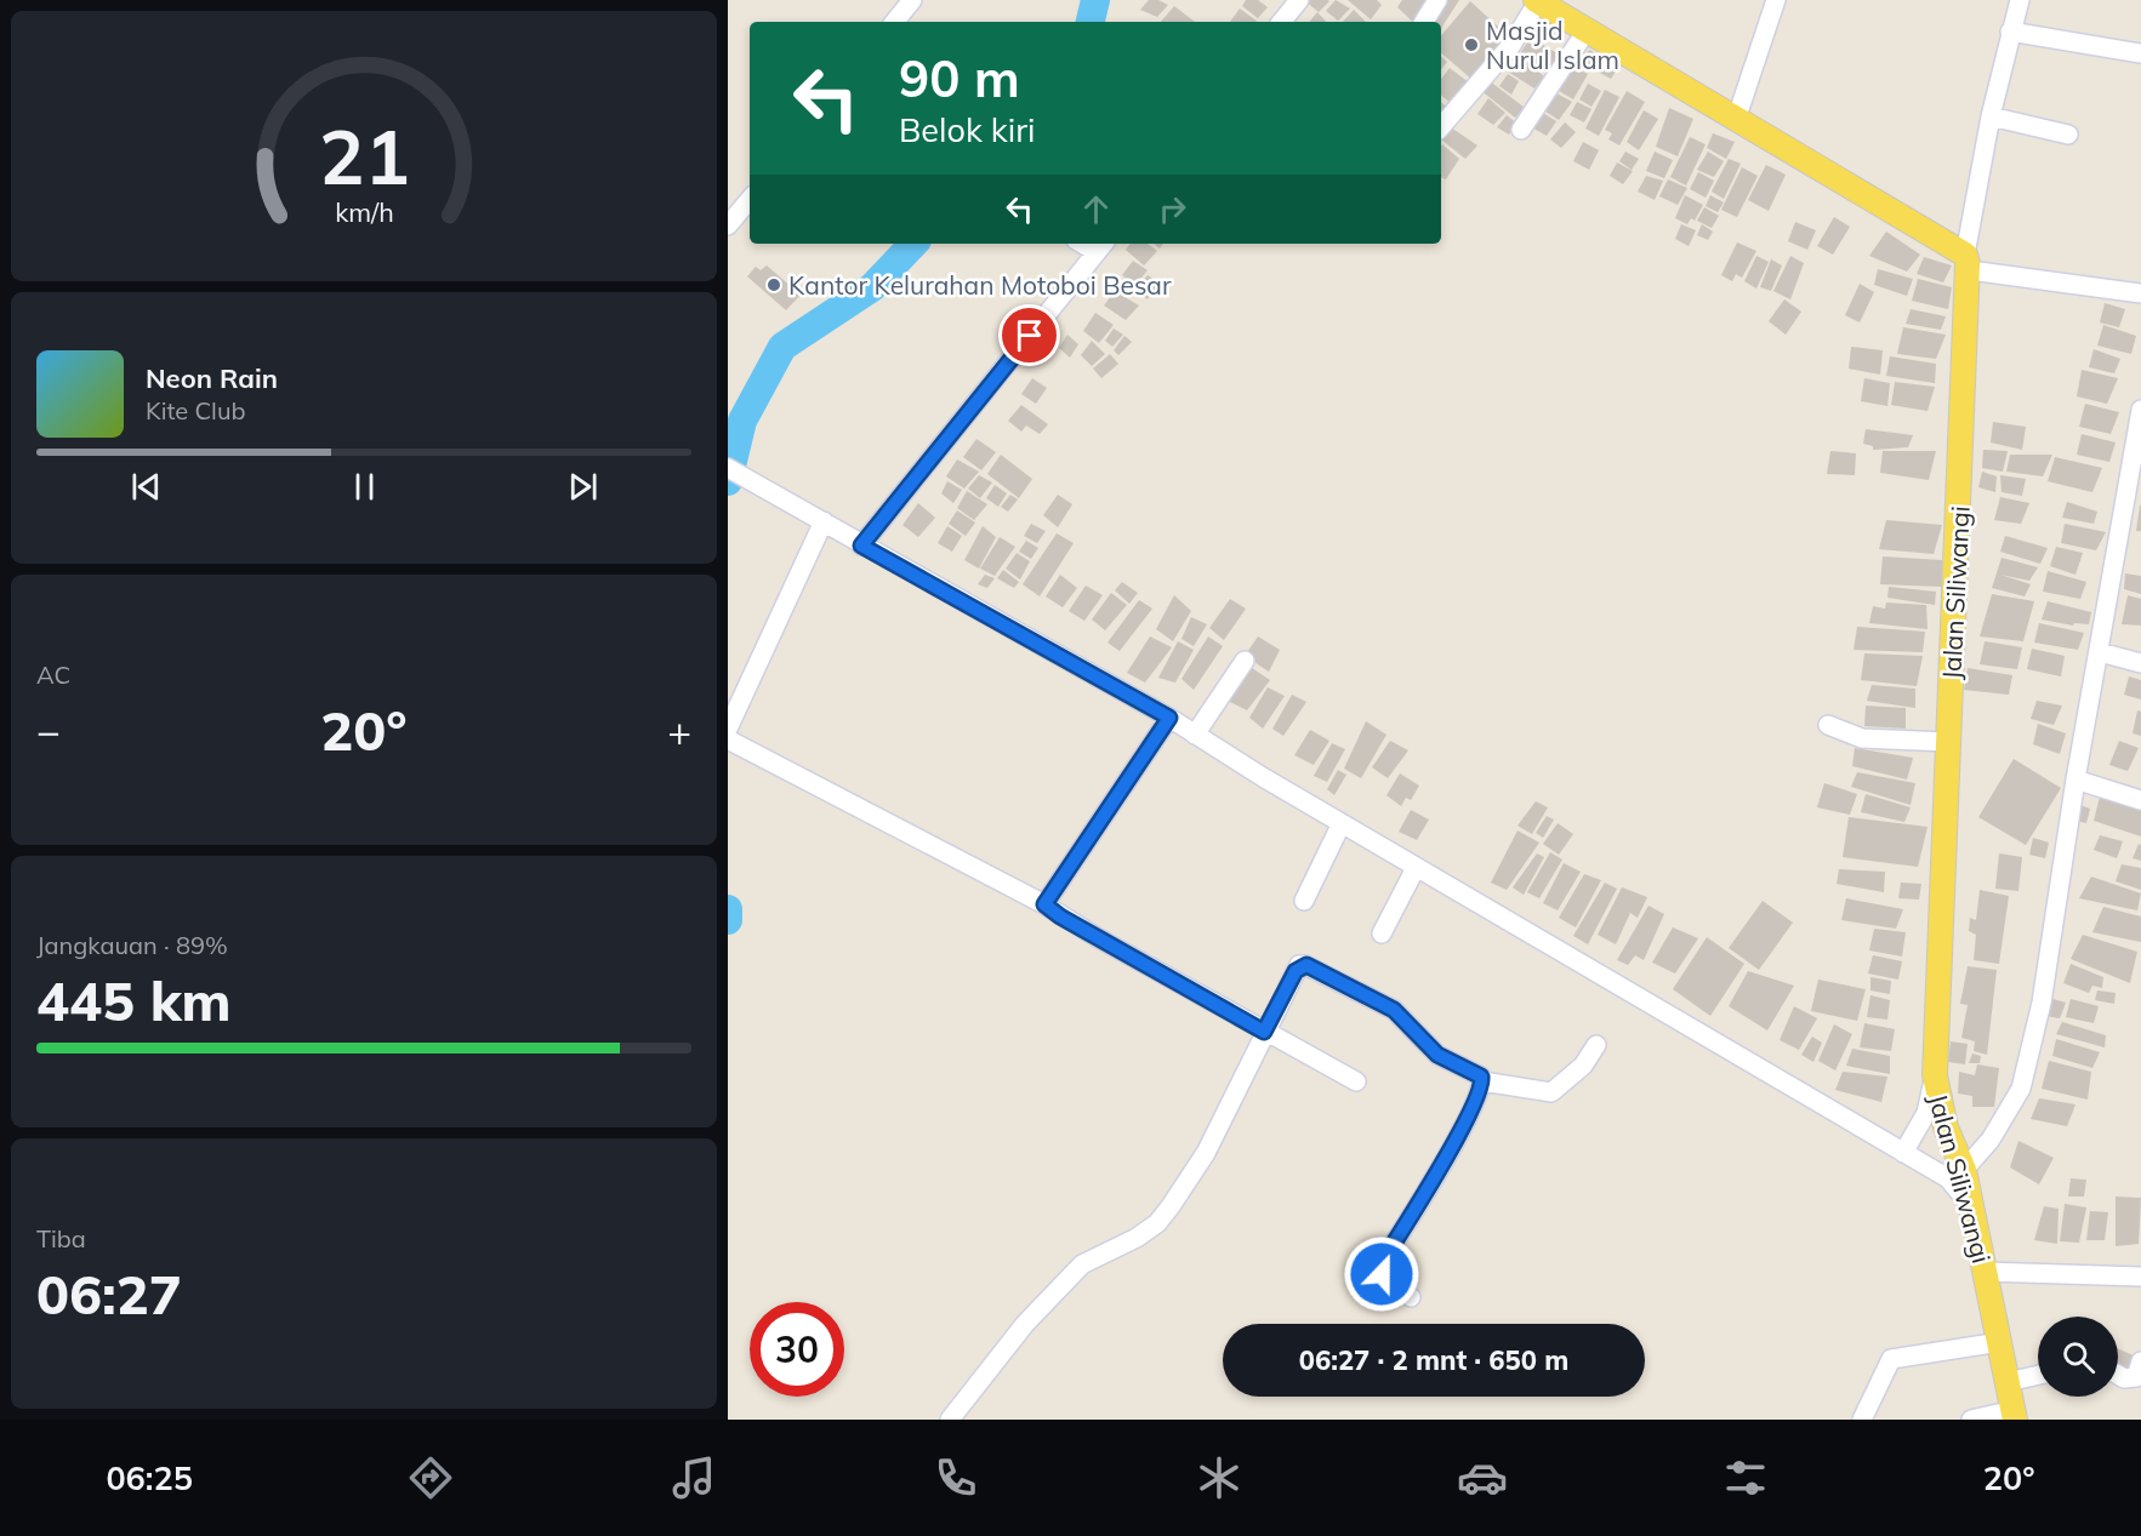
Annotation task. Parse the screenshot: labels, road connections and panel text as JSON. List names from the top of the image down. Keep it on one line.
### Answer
{"streets":{"main road":["Jalan Siliwangi"]},"places":["Masjid Nurul Islam","Kantor Kelurahan Motoboi Besar"],"page":{"turn":["90 m","Belok kiri"],"song":["Neon Rain","Kite Club"],"tile":["AC",["Jangkauan · 89%","445 km"],["Tiba","06:27"]],"heat":["−","20°","+"],"limit":"30","trip":"06:27 · 2 mnt · 650 m","tabs":["06:25","20°"],"gauge":["21","km/h"]}}
